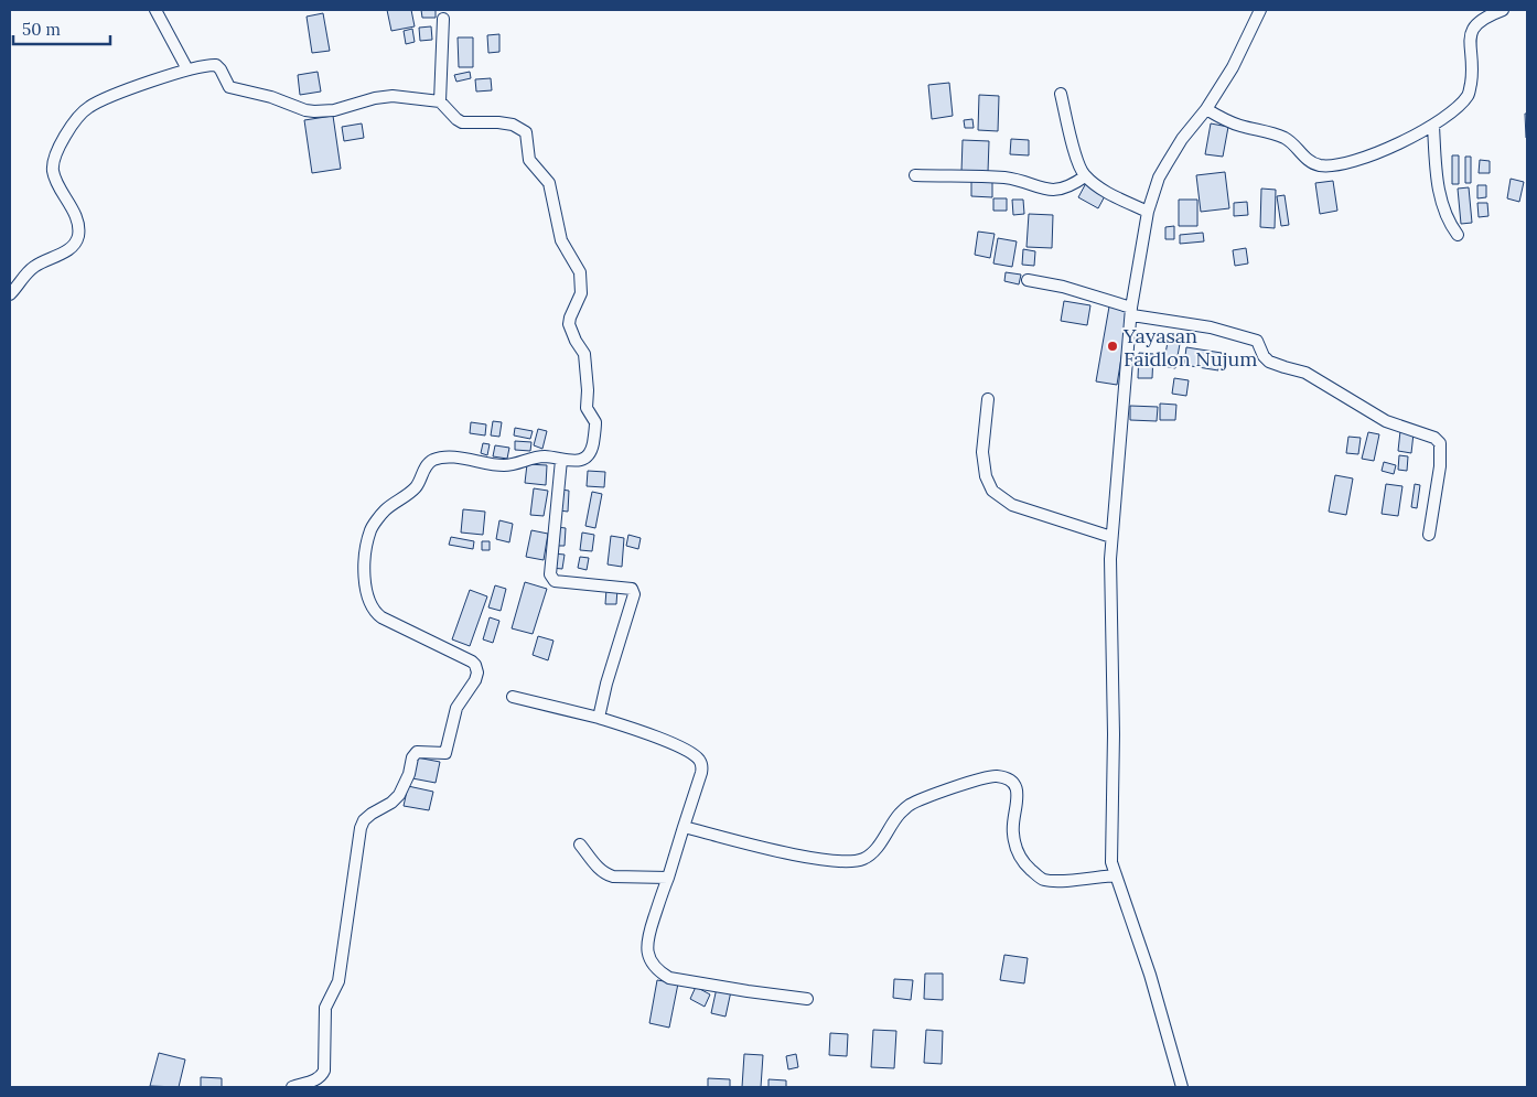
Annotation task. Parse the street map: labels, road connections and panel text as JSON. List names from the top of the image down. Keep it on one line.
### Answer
{"places":["Yayasan Faidlon Nujum"],"scale_bar":"50 m"}
